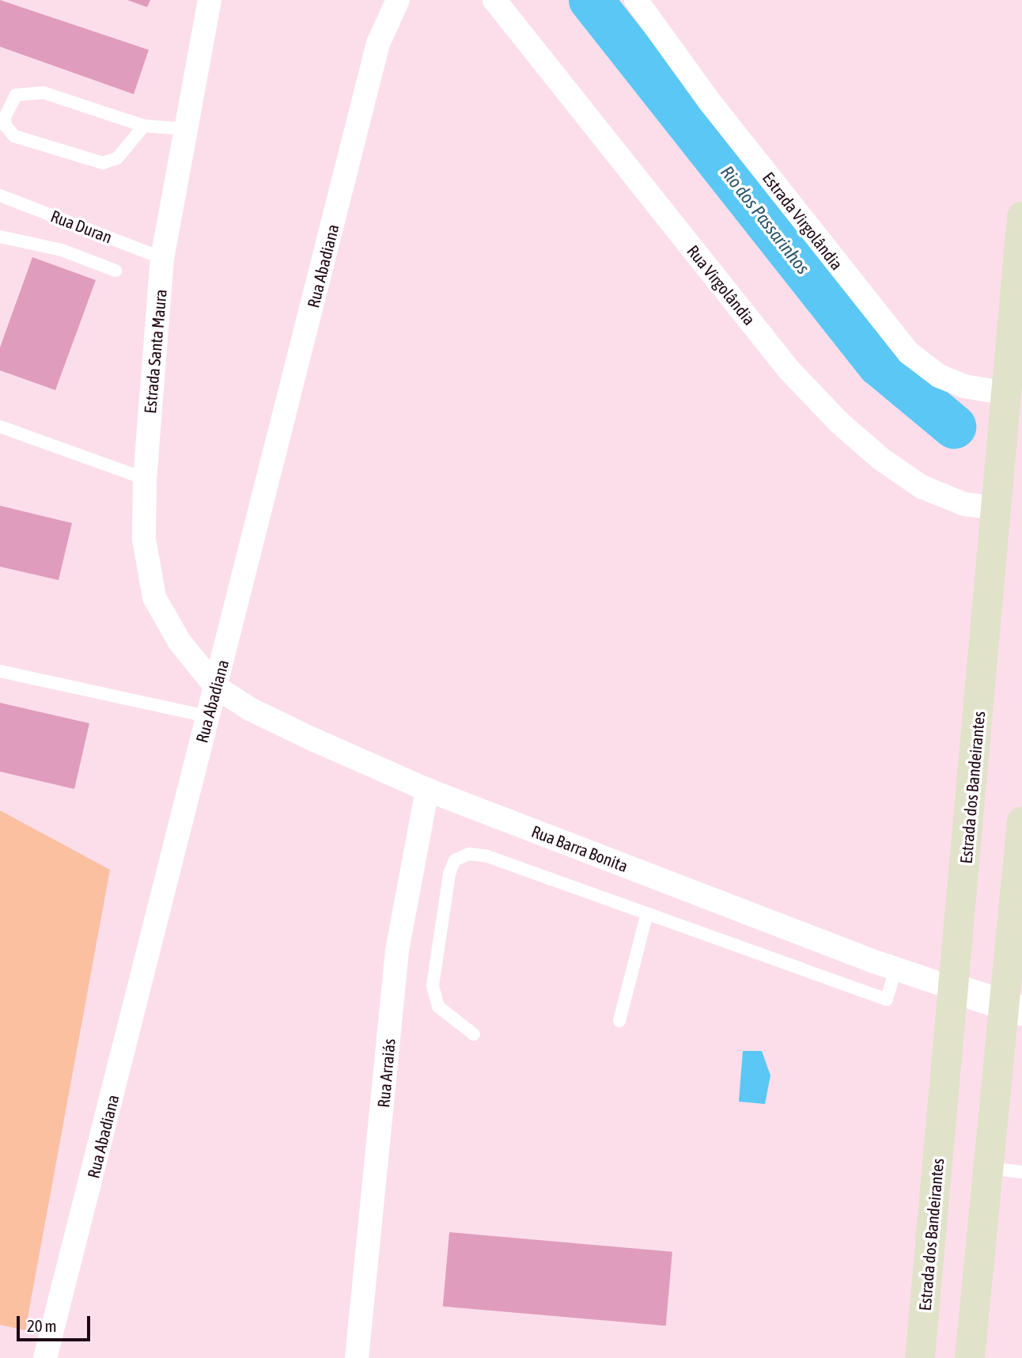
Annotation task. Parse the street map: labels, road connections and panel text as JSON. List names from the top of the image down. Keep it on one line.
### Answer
{"streets":{"main road":["Estrada dos Bandeirantes"],"street":["Estrada Virgolândia","Rua Abadiana","Rua Virgolândia","Estrada Santa Maura","Rua Barra Bonita","Rua Arraiás"],"lane":["Rua Duran"]},"crossings":[["Estrada Virgolândia","Estrada dos Bandeirantes"],["Rua Duran","Estrada Santa Maura"],["Rua Abadiana","Estrada Santa Maura"],["Rua Abadiana","Rua Barra Bonita"],["Rua Virgolândia","Estrada dos Bandeirantes"],["Estrada Santa Maura","Rua Barra Bonita"],["Estrada dos Bandeirantes","Rua Barra Bonita"],["Rua Barra Bonita","Rua Arraiás"]],"water":["Rio dos Passarinhos"],"scale_bar":"20 m"}
